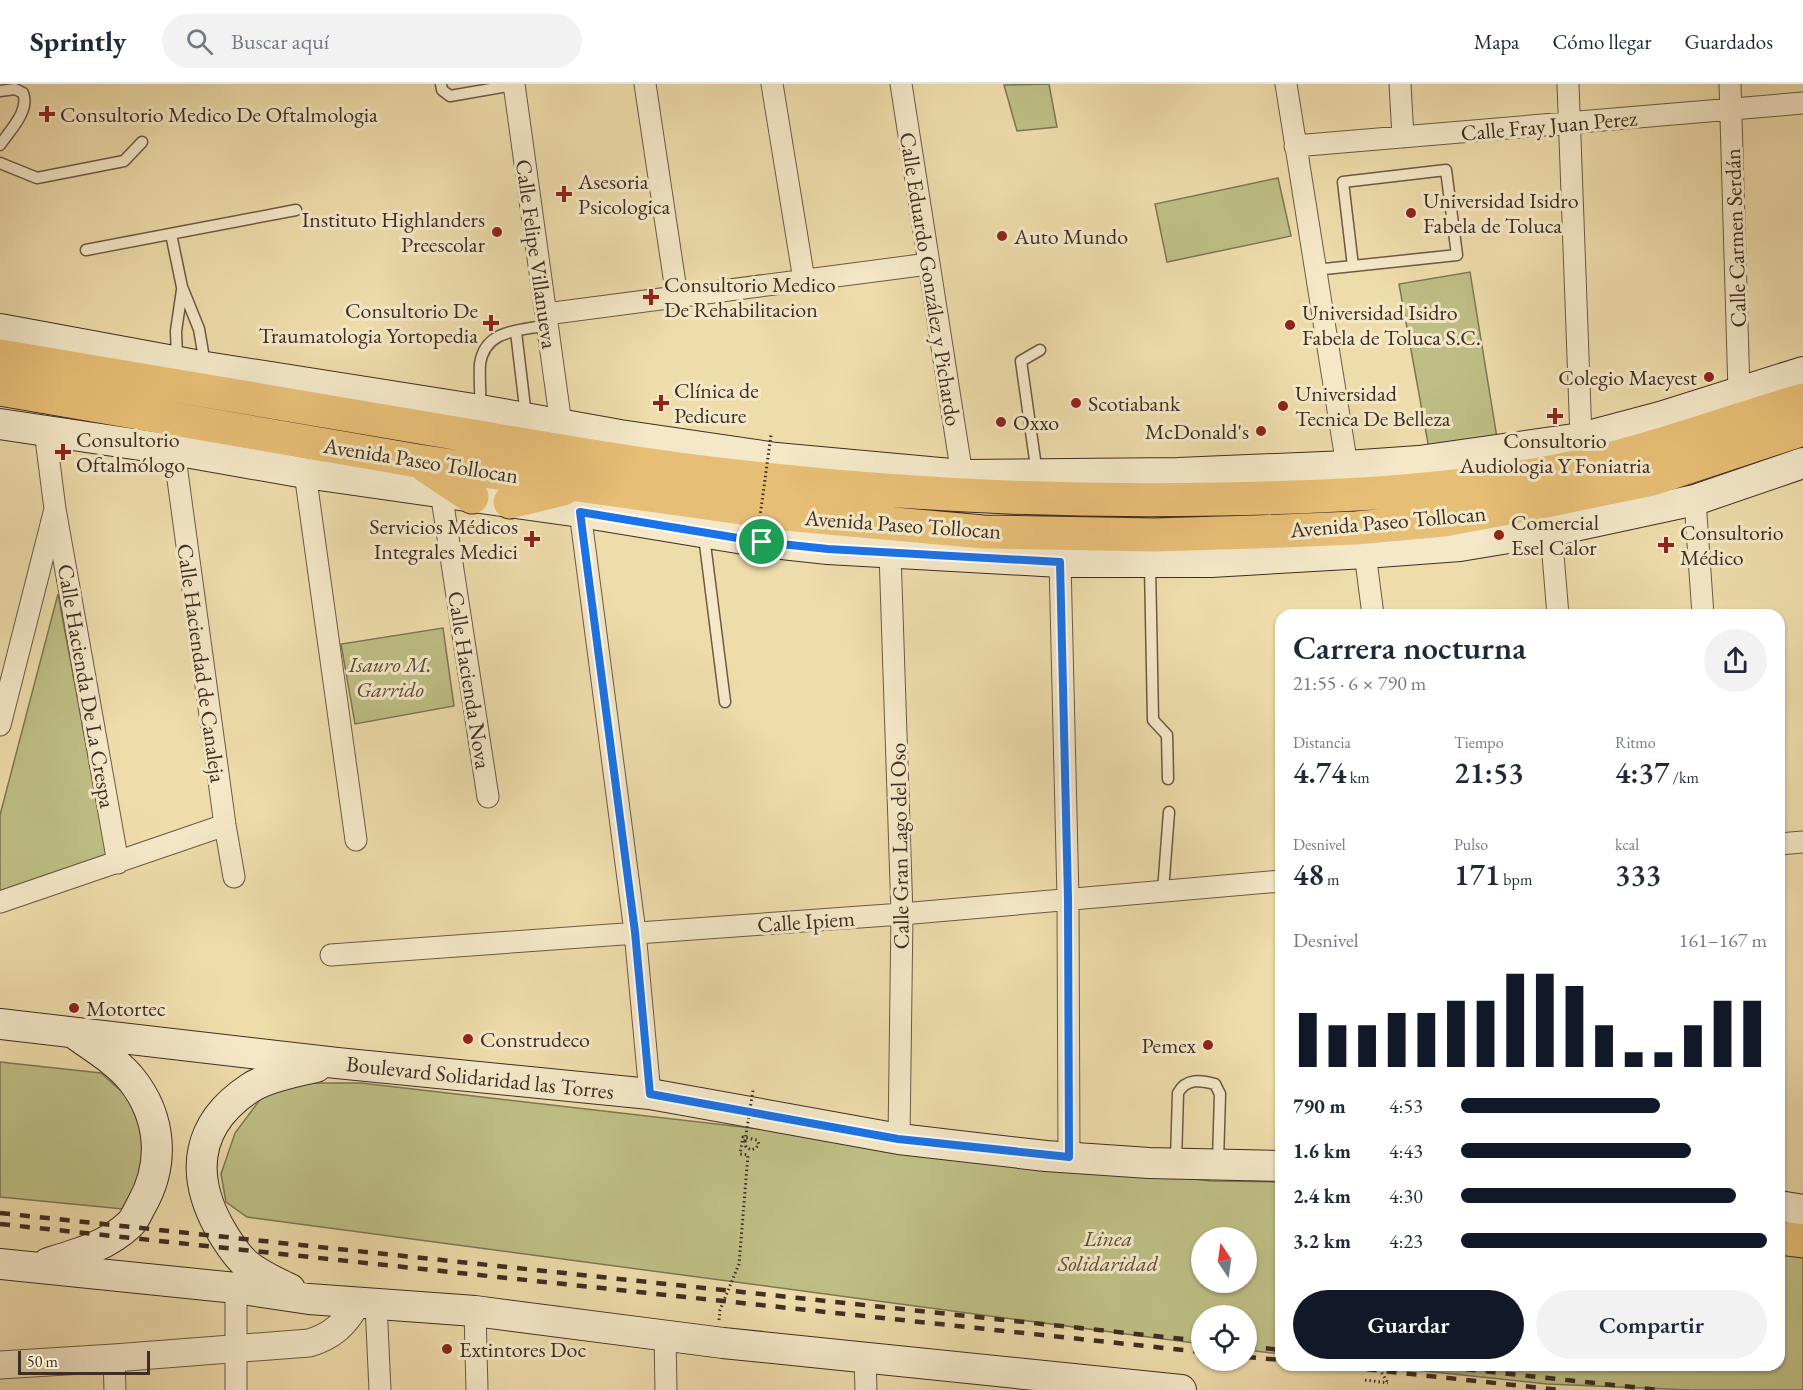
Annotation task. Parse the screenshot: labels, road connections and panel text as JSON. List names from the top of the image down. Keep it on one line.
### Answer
{"streets":{"highway":["Avenida Paseo Tollocan"],"main road":["Boulevard Solidaridad las Torres"],"street":["Calle Fray Juan Perez","Calle Carmen Serdán","Calle Felipe Villanueva","Calle Eduardo González y Pichardo","Calle Haciendad de Canaleja","Calle Hacienda Nova","Calle Hacienda De La Crespa","Calle Gran Lago del Oso","Calle Ipiem"]},"crossings":[["Calle Fray Juan Perez","Calle Carmen Serdán"],["Avenida Paseo Tollocan","Calle Haciendad de Canaleja"],["Avenida Paseo Tollocan","Calle Hacienda Nova"],["Avenida Paseo Tollocan","Calle Hacienda De La Crespa"],["Avenida Paseo Tollocan","Calle Gran Lago del Oso"],["Calle Gran Lago del Oso","Calle Ipiem"],["Calle Gran Lago del Oso","Boulevard Solidaridad las Torres"]],"parks":["Isauro M. Garrido","Linea Solidaridad"],"places":{"health":["Consultorio Medico De Oftalmologia","Asesoria Psicologica","Consultorio Medico De Rehabilitacion","Consultorio De Traumatologia Yortopedia","Clínica de Pedicure","Consultorio Audiologia Y Foniatria","Consultorio Oftalmólogo","Servicios Médicos Integrales Medici","Consultorio Médico"],"other":["Universidad Isidro Fabela de Toluca","Instituto Highlanders Preescolar","Auto Mundo","Universidad Isidro Fabela de Toluca S.C.","Colegio Maeyest","Scotiabank","Universidad Tecnica De Belleza","Oxxo","McDonald's","Comercial Esel Calor","Motortec","Construdeco","Pemex","Extintores Doc"]},"scale_bar":"50 m","north":"top","page":{"header":"Sprintly","search":"Buscar aquí","nav":["Mapa","Cómo llegar","Guardados"],"heading":["Carrera nocturna","21:55 · 6 × 790 m"],"stats":[["Distancia","4.74 km"],["Tiempo","21:53"],["Ritmo","4:37 /km"],["Desnivel","48 m"],["Pulso","171 bpm"],["kcal","333"]],"chart":["Desnivel","161–167 m"],"list":[{"name":"790 m","note":"4:53"},{"name":"1.6 km","note":"4:43"},{"name":"2.4 km","note":"4:30"},{"name":"3.2 km","note":"4:23"}],"buttons":["Guardar","Compartir"],"scale":"50 m"}}
